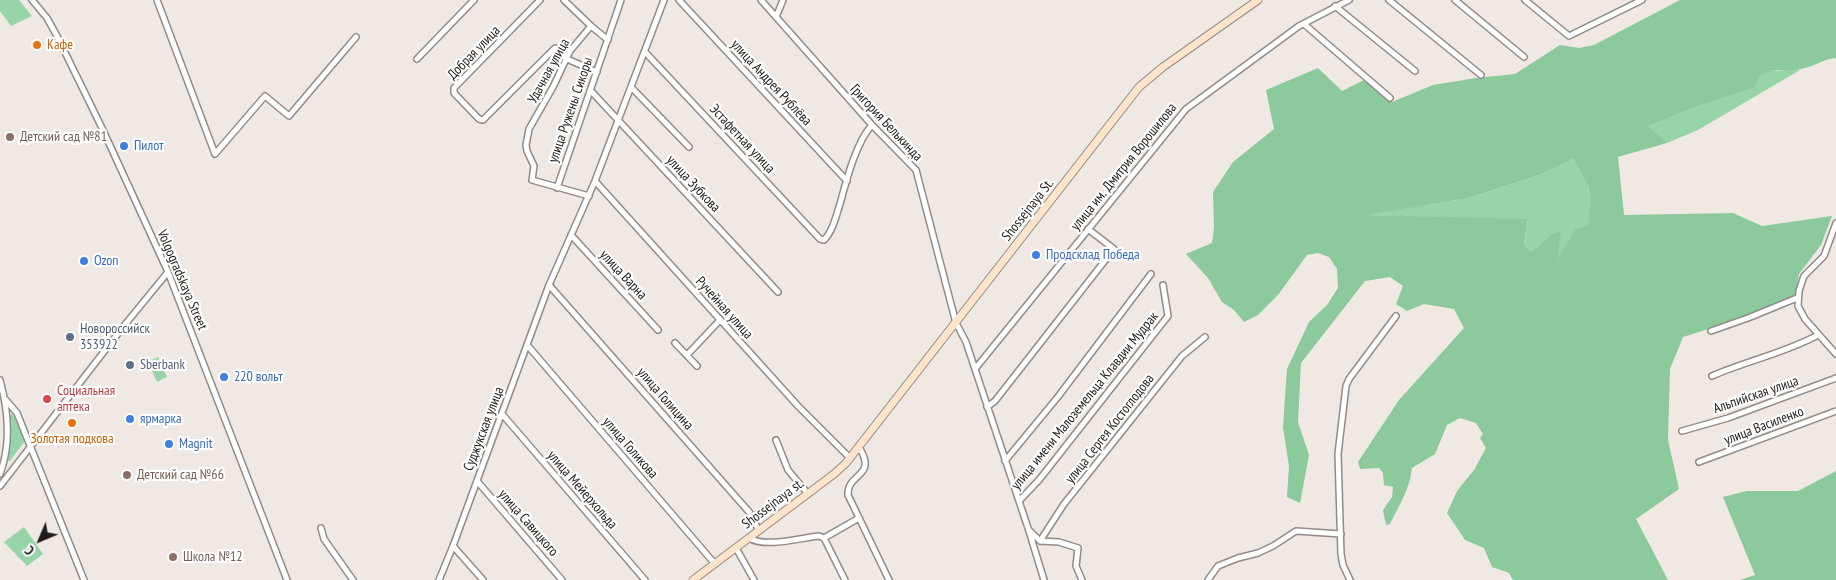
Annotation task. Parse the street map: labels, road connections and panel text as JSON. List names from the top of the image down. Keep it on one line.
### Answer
{"streets":{"street":["Добрая улица","Удачная улица","улица Андрея Рублёва","улица Ружены Сикоры","Григория Белькинда","Эстафетная улица","улица им. Дмитрия Ворошилова","улица Зубкова","Shossejnaya St.","улица Варна","Volgogradskaya Street","Ручейная улица","Альпийская улица","улица Голицина","улица имени Малоземельца Клавдии Мудрак","улица Василенко","Суджукская улица","улица Сергея Костоглодова","улица Голикова","улица Мейерхольда","Shossejnaya st.","улица Савицкого"]},"crossings":[["Добрая улица","Удачная улица"],["Удачная улица","улица Ружены Сикоры"],["улица Андрея Рублёва","Эстафетная улица"],["улица Ружены Сикоры","улица Зубкова"],["Григория Белькинда","улица им. Дмитрия Ворошилова"],["Григория Белькинда","Shossejnaya St."],["Григория Белькинда","улица имени Малоземельца Клавдии Мудрак"],["Shossejnaya St.","Ручейная улица"],["Shossejnaya St.","Shossejnaya st."],["улица Варна","Суджукская улица"],["Ручейная улица","Shossejnaya st."],["улица Голицина","Суджукская улица"],["улица Голицина","Shossejnaya st."],["Суджукская улица","улица Голикова"],["Суджукская улица","улица Мейерхольда"],["Суджукская улица","улица Савицкого"],["улица Голикова","Shossejnaya st."]],"places":["Кафе","Детский сад №81","Пилот","Продсклад Победа","Ozon","Новороссийск 353922","Sberbank","220 вольт","Социальная аптека","ярмарка","Золотая подкова","Magnit","Детский сад №66","Школа №12"],"north":"bottom left"}
